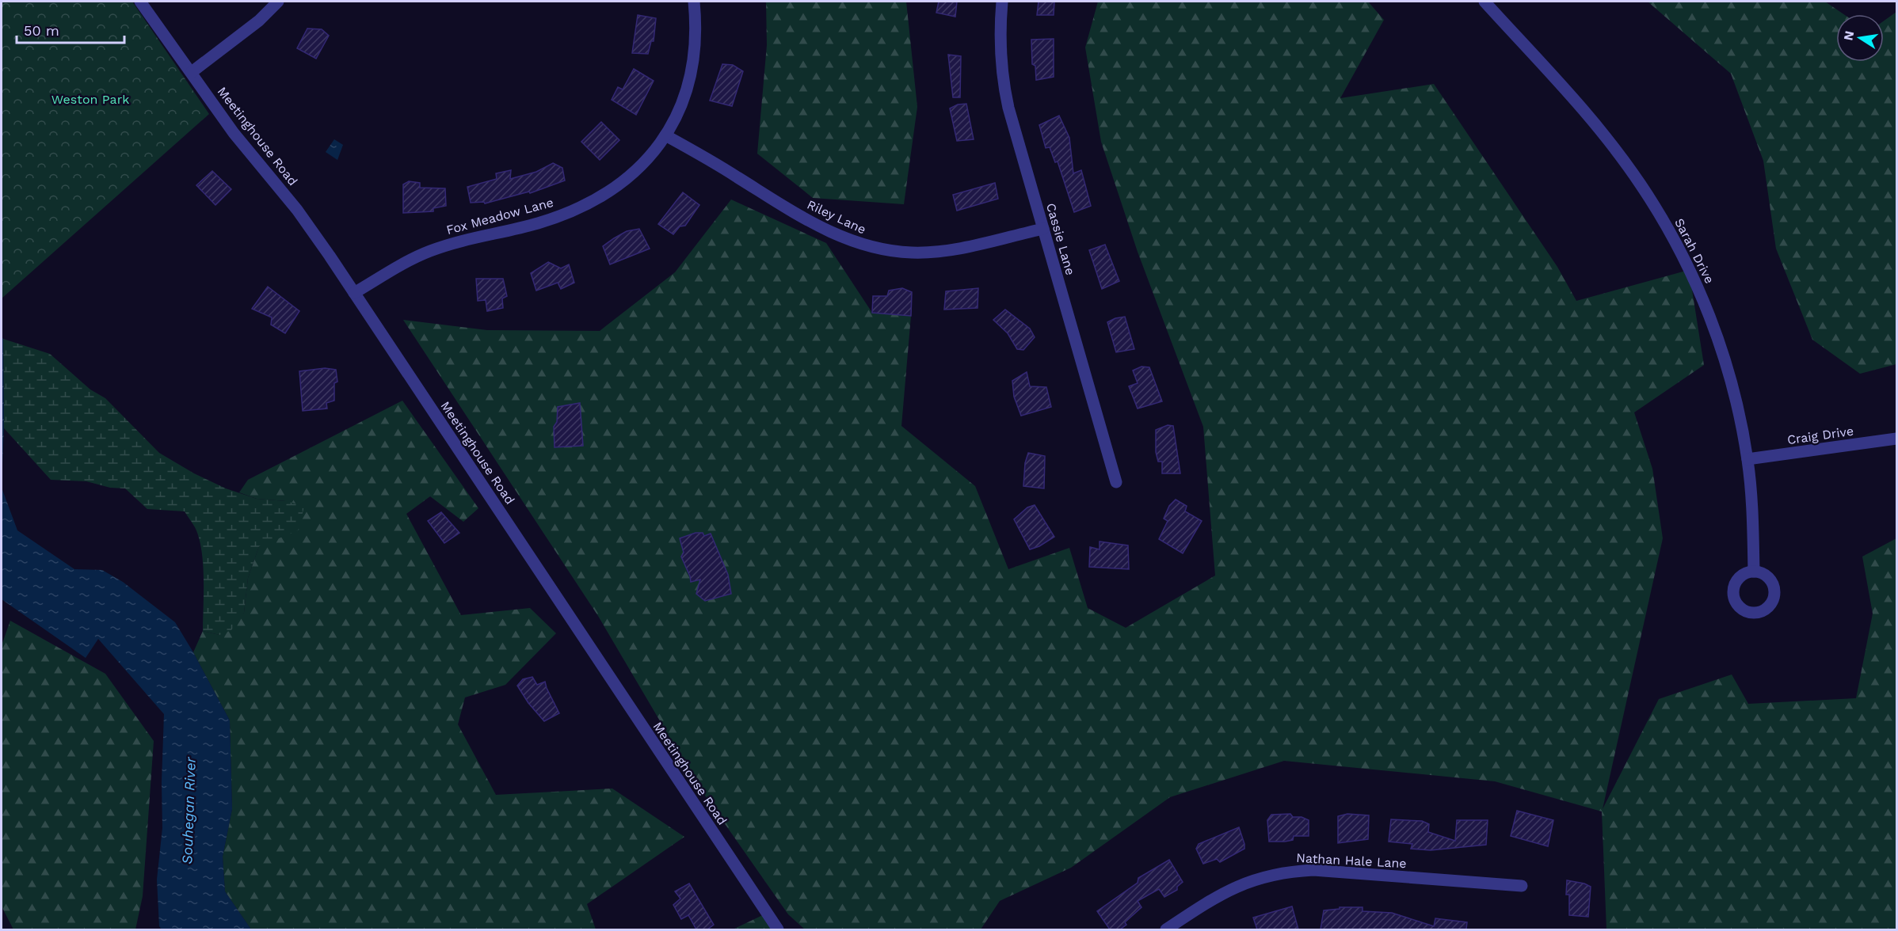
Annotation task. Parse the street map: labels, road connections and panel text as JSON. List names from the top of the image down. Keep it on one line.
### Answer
{"streets":{"street":["Meetinghouse Road","Fox Meadow Lane","Riley Lane","Cassie Lane","Sarah Drive","Craig Drive","Nathan Hale Lane"]},"crossings":[["Meetinghouse Road","Fox Meadow Lane"],["Fox Meadow Lane","Riley Lane"],["Riley Lane","Cassie Lane"],["Sarah Drive","Craig Drive"]],"water":["Souhegan River"],"parks":["Weston Park"],"scale_bar":"50 m","north":"left"}
